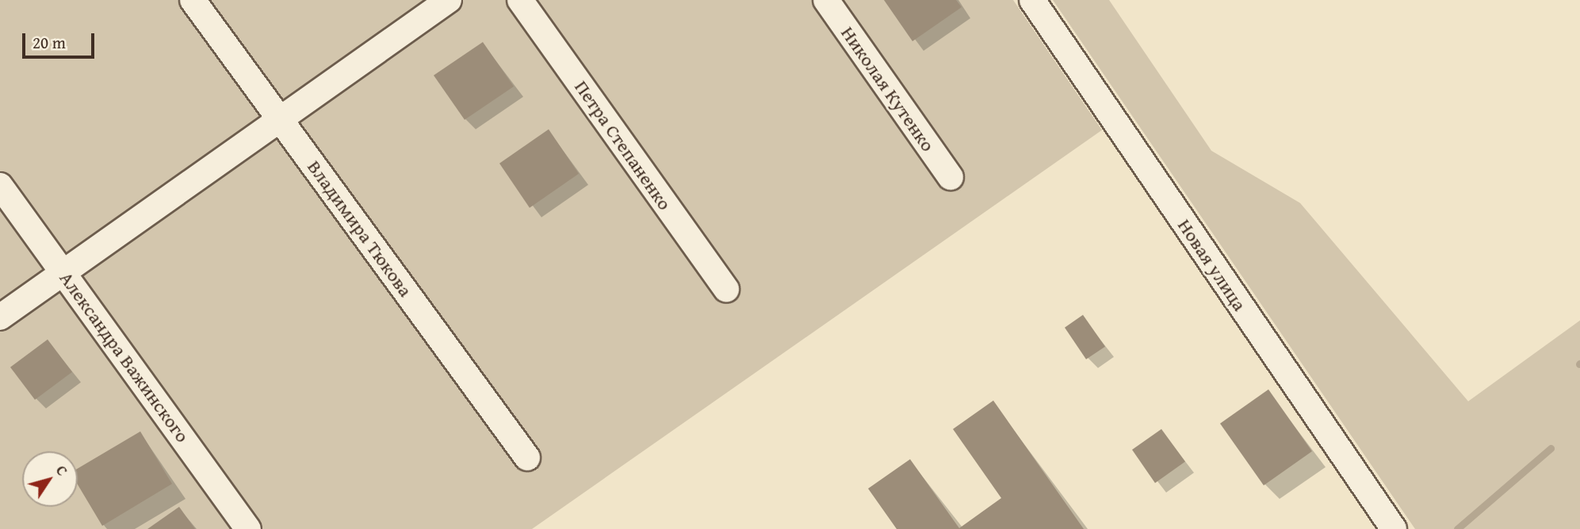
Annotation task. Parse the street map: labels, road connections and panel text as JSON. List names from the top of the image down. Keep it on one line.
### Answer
{"streets":{"street":["Николая Кутенко","Петра Степаненко","Владимира Тюкова","Новая улица","Александра Важинского"]},"scale_bar":"20 m","north":"top right"}
